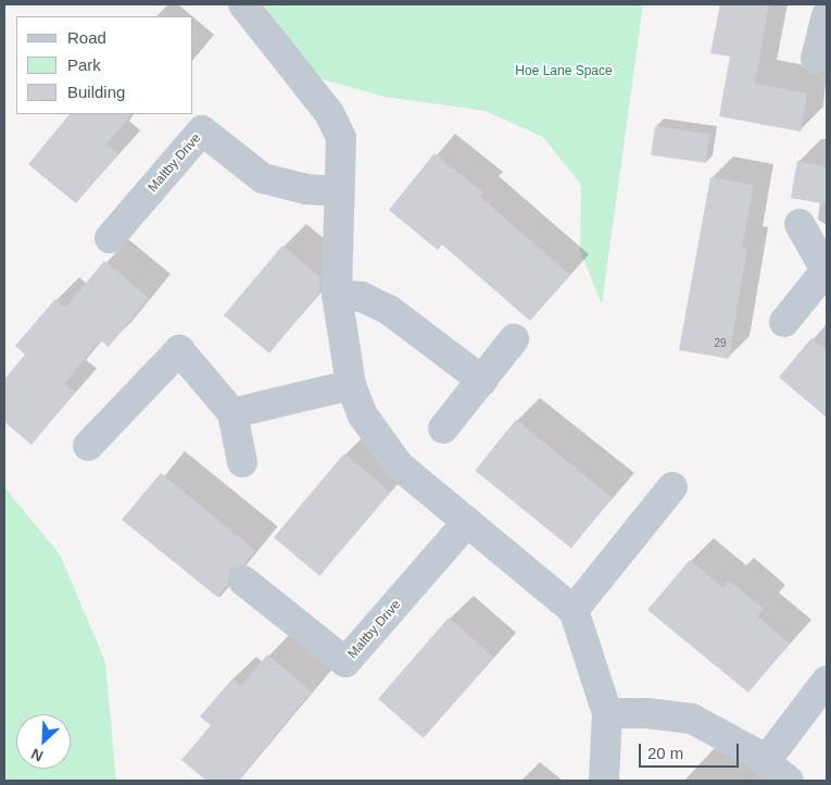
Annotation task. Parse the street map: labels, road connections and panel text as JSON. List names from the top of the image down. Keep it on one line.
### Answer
{"streets":{"street":["Maltby Drive"]},"parks":["Hoe Lane Space"],"house_numbers":["29"],"legend":["Road","Park","Building"],"scale_bar":"20 m","north":"bottom left"}
